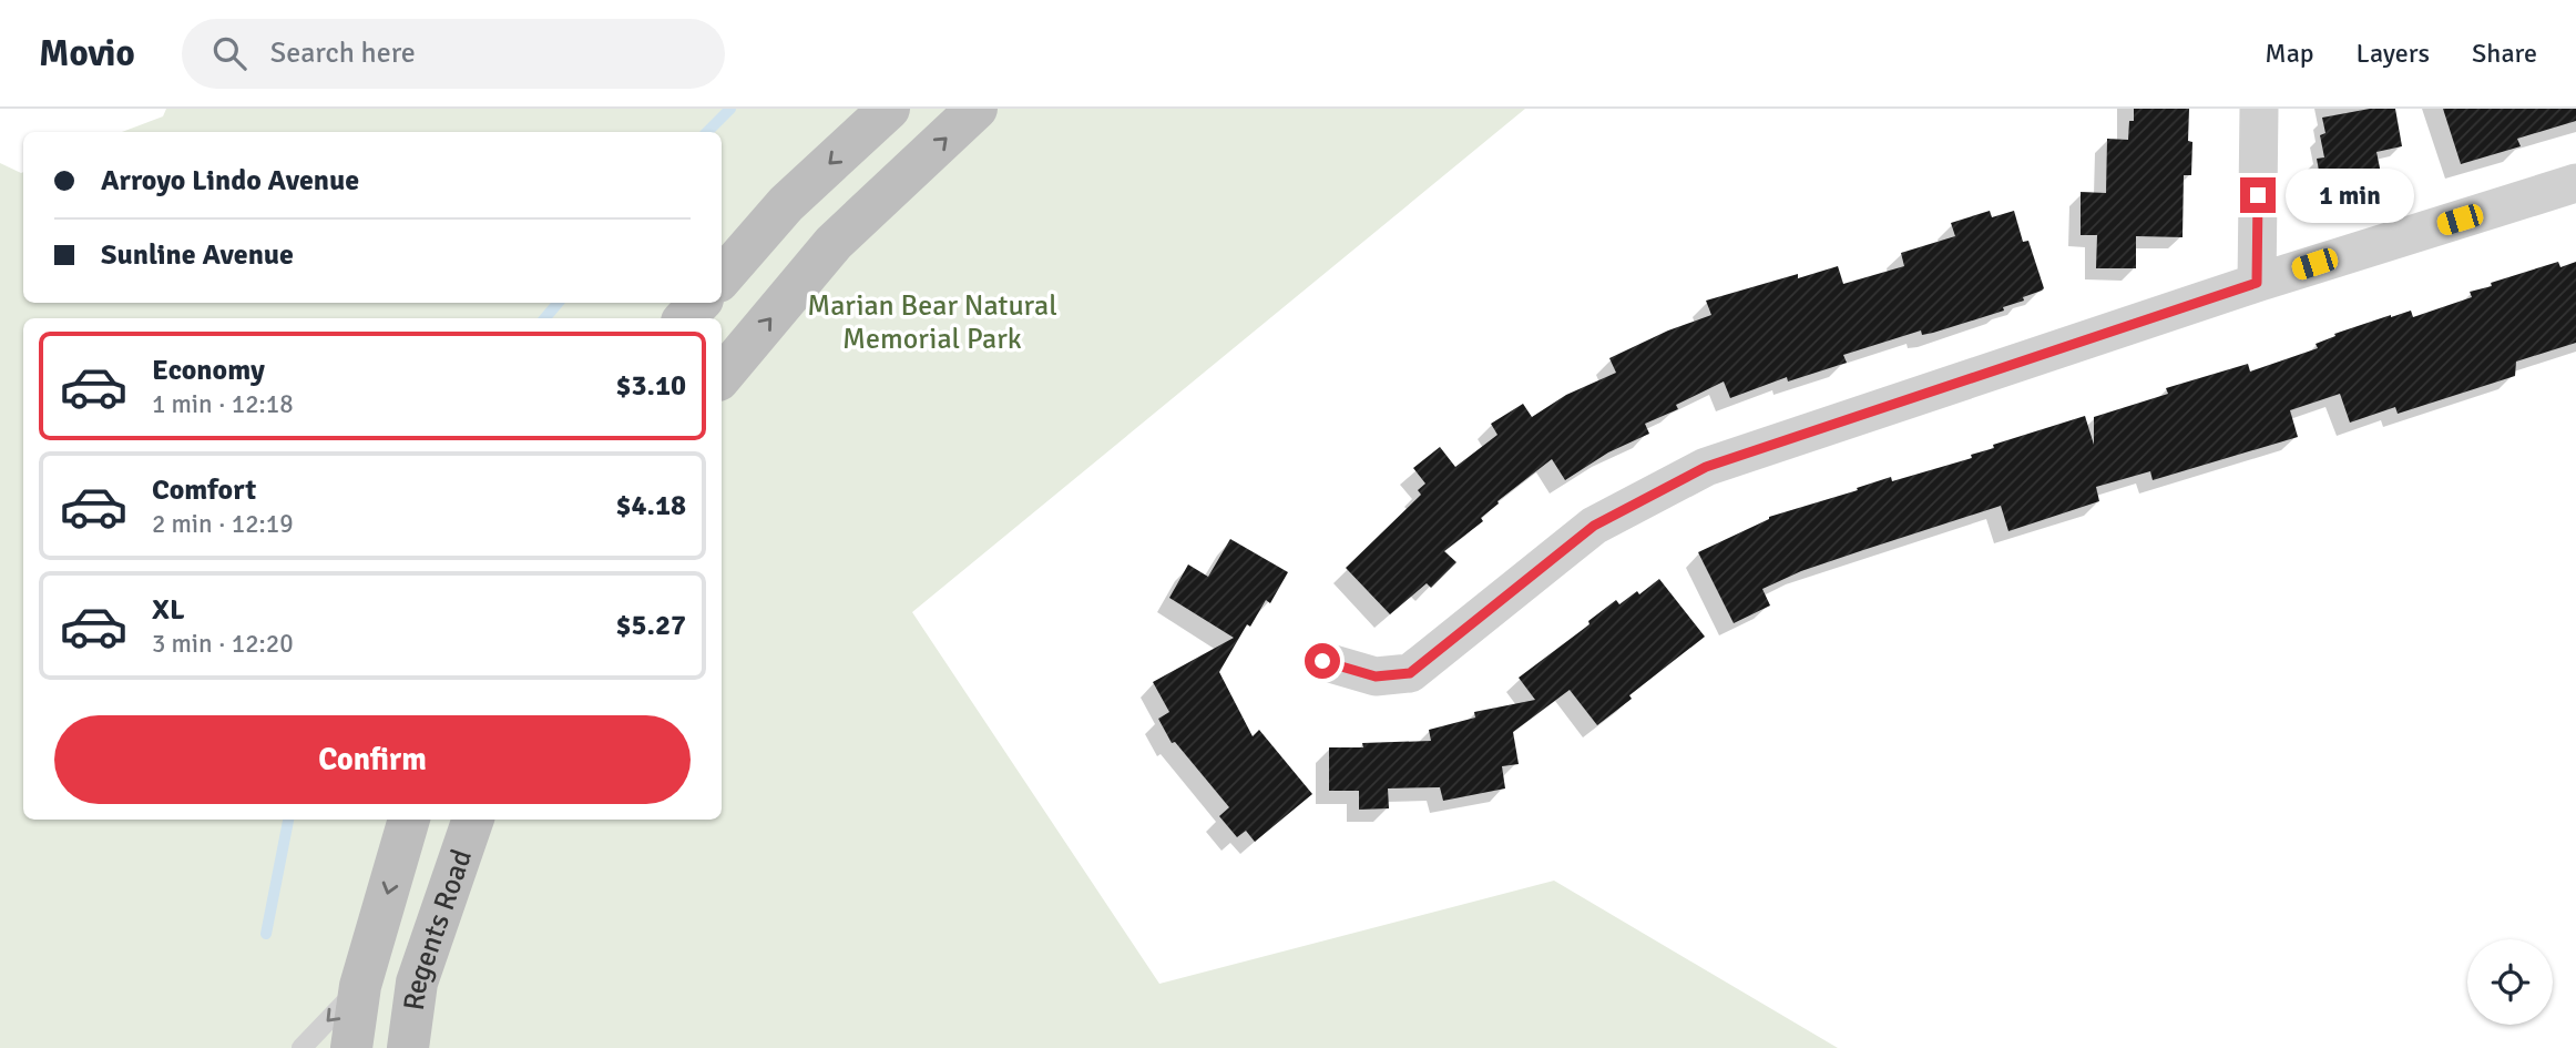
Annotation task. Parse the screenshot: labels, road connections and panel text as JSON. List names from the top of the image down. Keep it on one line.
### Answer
{"streets":{"main road":["Regents Road"]},"parks":["Marian Bear Natural Memorial Park"],"page":{"header":"Movio","search":"Search here","nav":["Map","Layers","Share"],"banner":["Arroyo Lindo Avenue","Sunline Avenue"],"bubble":"1 min","list":[{"name":"Economy","note":"1 min · 12:18","value":"$3.10"},{"name":"Comfort","note":"2 min · 12:19","value":"$4.18"},{"name":"XL","note":"3 min · 12:20","value":"$5.27"}],"buttons":"Confirm"}}
